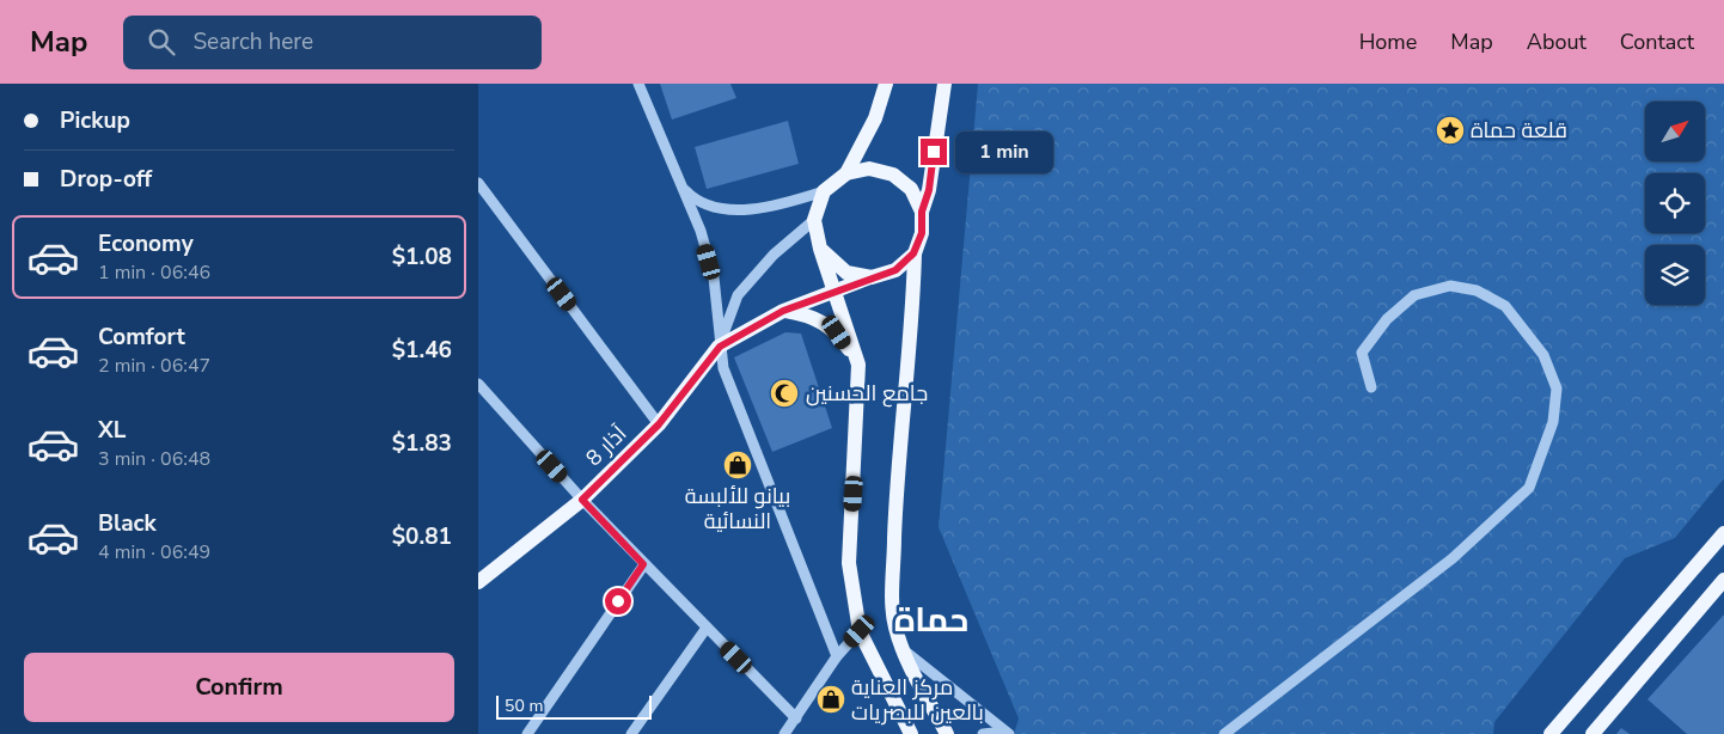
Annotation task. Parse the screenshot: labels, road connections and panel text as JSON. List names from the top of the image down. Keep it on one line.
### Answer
{"streets":{"main road":["8 آذار"]},"districts":["حماة"],"places":{"place":["قلعة حماة"],"mosque":["جامع الحسنين"],"shop":["بيانو للألبسة النسائية","مركز العناية بالعين للبصريات"]},"scale_bar":"50 m","north":"top right","page":{"header":"Map","search":"Search here","nav":["Home","Map","About","Contact"],"banner":["Pickup","Drop-off"],"bubble":"1 min","list":[{"name":"Economy","note":"1 min · 06:46","value":"$1.08"},{"name":"Comfort","note":"2 min · 06:47","value":"$1.46"},{"name":"XL","note":"3 min · 06:48","value":"$1.83"},{"name":"Black","note":"4 min · 06:49","value":"$0.81"}],"buttons":"Confirm","scale":"50 m"}}
